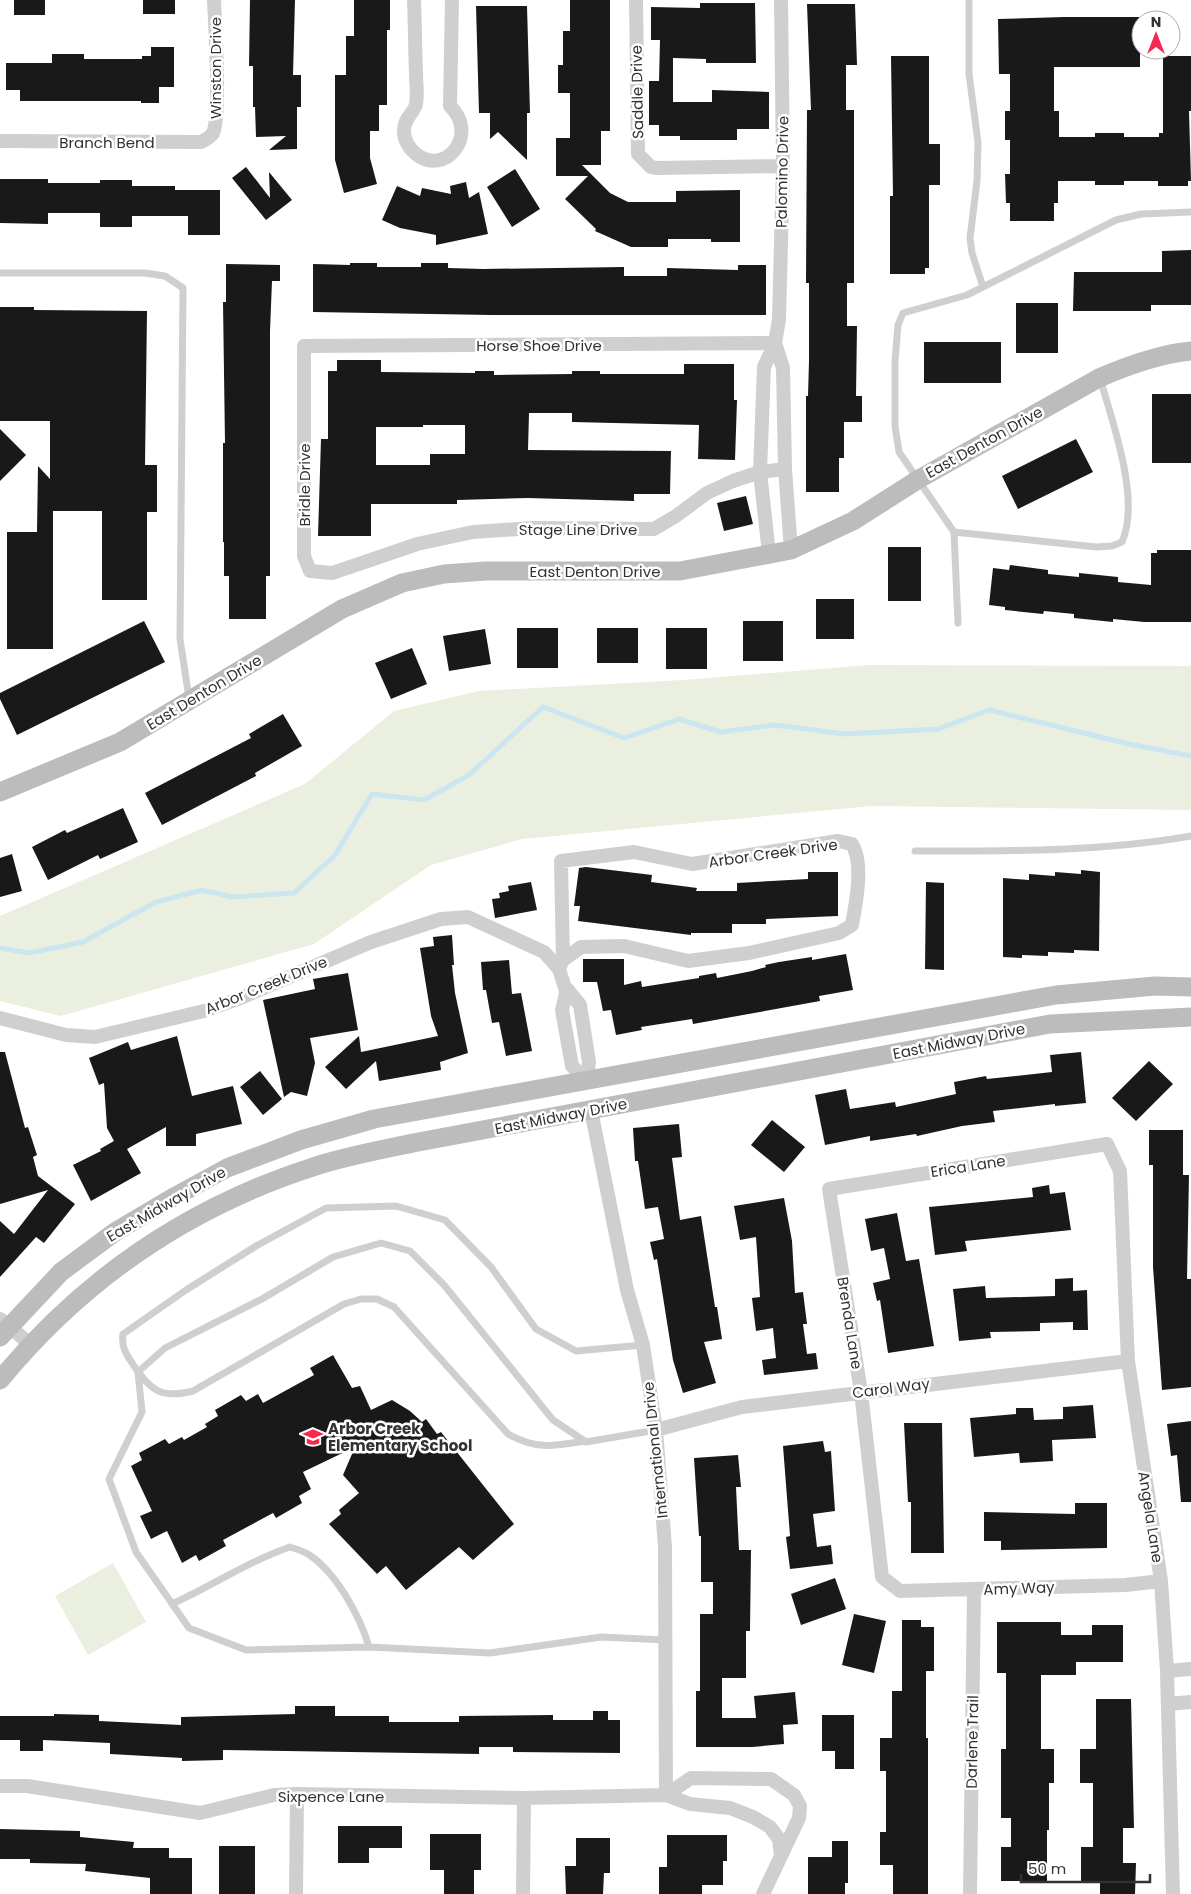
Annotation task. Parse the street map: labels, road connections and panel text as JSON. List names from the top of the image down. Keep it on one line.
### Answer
{"streets":{"main road":["East Denton Drive","East Midway Drive"],"street":["Winston Drive","Saddle Drive","Branch Bend","Palomino Drive","Horse Shoe Drive","Bridle Drive","Stage Line Drive","Arbor Creek Drive","Erica Lane","Brenda Lane","Carol Way","International Drive","Angela Lane","Amy Way","Darlene Trail","Sixpence Lane"]},"crossings":[["Winston Drive","Branch Bend"],["Saddle Drive","Palomino Drive"],["Palomino Drive","Horse Shoe Drive"],["Palomino Drive","East Denton Drive"],["Palomino Drive","Stage Line Drive"],["Horse Shoe Drive","Bridle Drive"],["Bridle Drive","Stage Line Drive"],["East Midway Drive","International Drive"],["Erica Lane","Brenda Lane"],["Erica Lane","Angela Lane"],["Brenda Lane","Carol Way"],["Brenda Lane","Amy Way"],["Carol Way","International Drive"],["Carol Way","Angela Lane"],["International Drive","Sixpence Lane"],["Angela Lane","Amy Way"],["Amy Way","Darlene Trail"]],"places":{"school or university":["Arbor Creek Elementary School"]},"scale_bar":"50 m","north":"top"}
